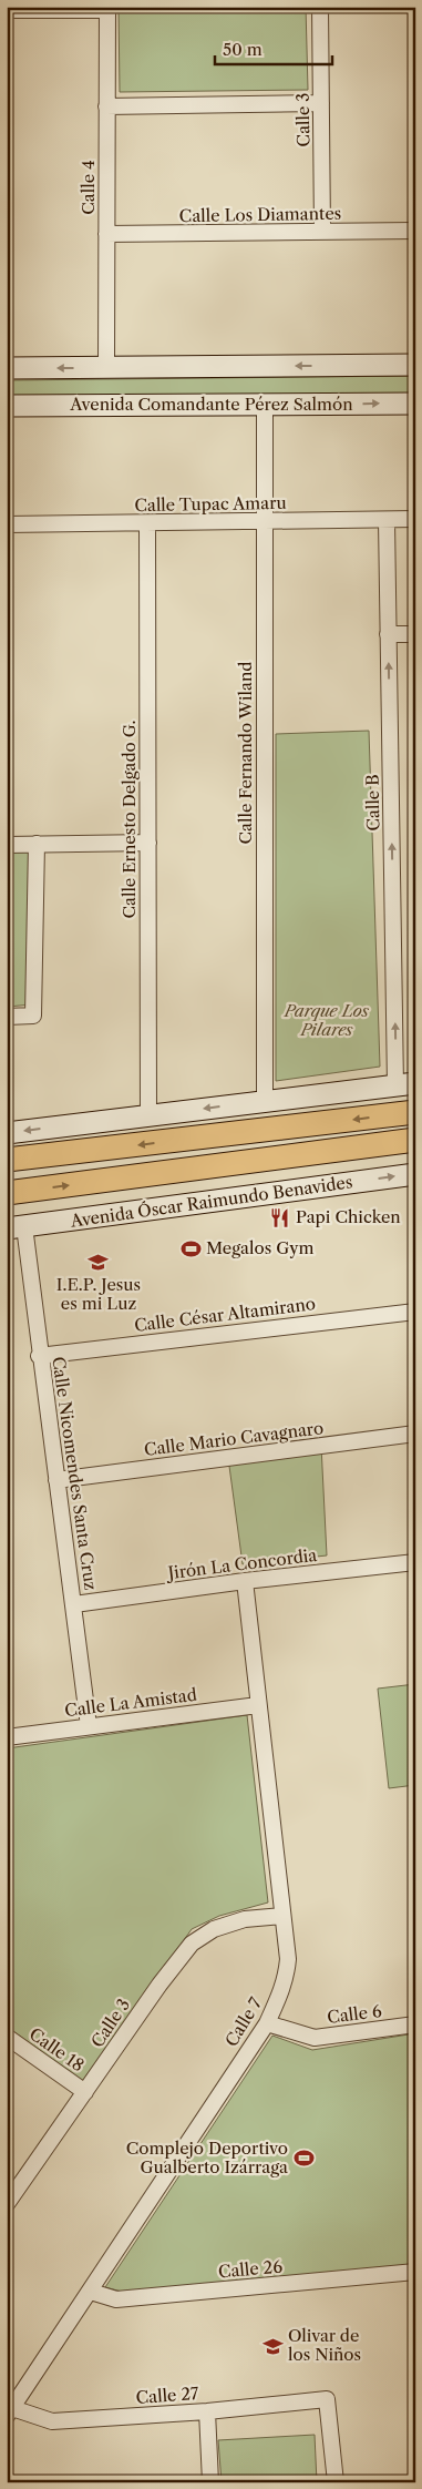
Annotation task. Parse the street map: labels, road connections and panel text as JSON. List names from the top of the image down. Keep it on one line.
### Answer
{"streets":{"main road":["Avenida Comandante Pérez Salmón","Avenida Óscar Raimundo Benavides"],"street":["Calle 3","Calle 4","Calle Los Diamantes","Calle Tupac Amaru","Calle Fernando Wiland","Calle B","Calle Ernesto Delgado G.","Calle César Altamirano","Calle Mario Cavagnaro","Calle Nicomendes Santa Cruz","Jirón La Concordia","Calle La Amistad","Calle 6","Calle 7","Calle 18","Calle 26","Calle 27"]},"crossings":[["Calle 3","Calle Los Diamantes"],["Calle 3","Calle 7"],["Calle 3","Calle 18"],["Calle 4","Calle Los Diamantes"],["Avenida Comandante Pérez Salmón","Calle Fernando Wiland"],["Calle Tupac Amaru","Calle Fernando Wiland"],["Calle Tupac Amaru","Calle B"],["Calle Tupac Amaru","Calle Ernesto Delgado G."],["Avenida Óscar Raimundo Benavides","Calle Nicomendes Santa Cruz"],["Calle César Altamirano","Calle Nicomendes Santa Cruz"],["Calle Mario Cavagnaro","Calle Nicomendes Santa Cruz"],["Calle Nicomendes Santa Cruz","Jirón La Concordia"],["Calle Nicomendes Santa Cruz","Calle La Amistad"],["Jirón La Concordia","Calle 7"],["Calle La Amistad","Calle 7"],["Calle 6","Calle 7"],["Calle 7","Calle 26"],["Calle 7","Calle 27"]],"one_way":["Calle B"],"parks":["Parque Los Pilares"],"places":{"restaurant":["Papi Chicken"],"sports":["Megalos Gym","Complejo Deportivo Gualberto Izárraga"],"school or university":["I.E.P. Jesus es mi Luz","Olivar de los Niños"]},"scale_bar":"50 m"}
